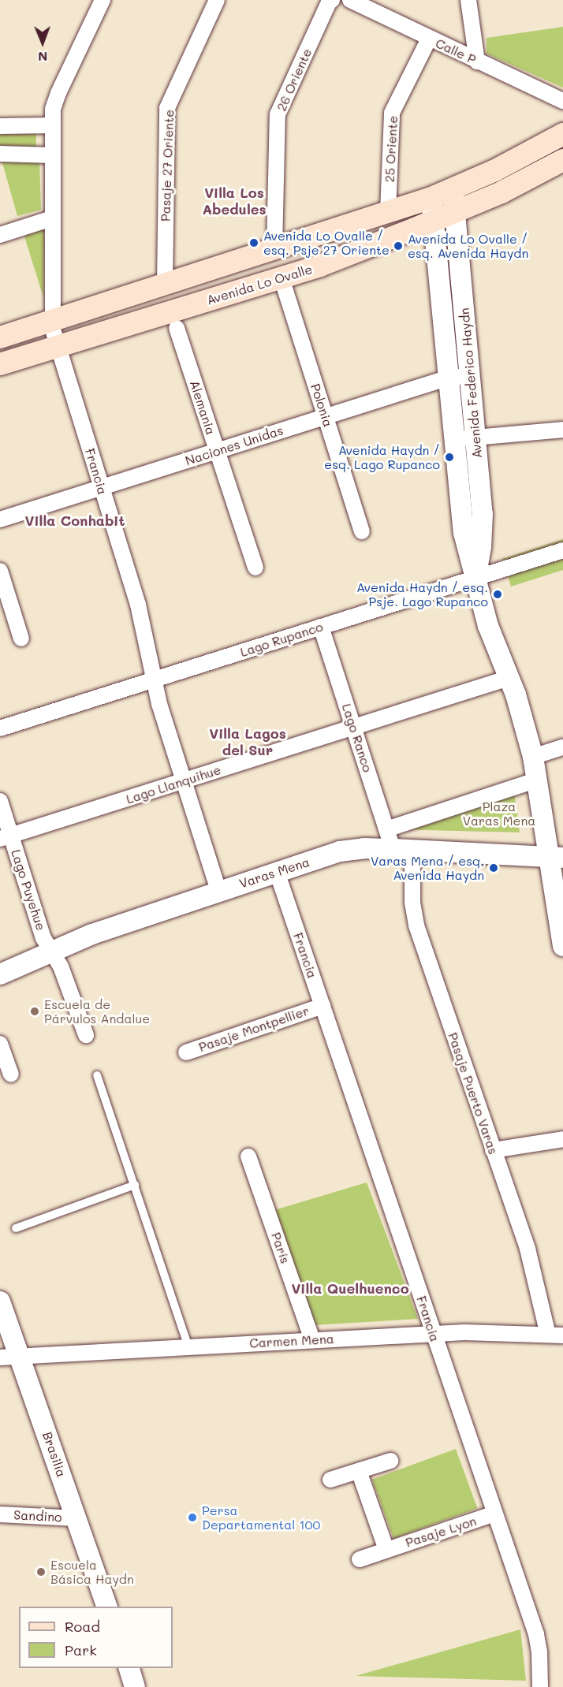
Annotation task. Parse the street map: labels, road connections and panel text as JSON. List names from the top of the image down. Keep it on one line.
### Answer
{"streets":{"main road":["Avenida Lo Ovalle"],"street":["Calle P","26 Oriente","25 Oriente","Pasaje 27 Oriente","Avenida Federico Haydn","Polonia","Alemania","Naciones Unidas","Francia","Lago Rupanco","Lago Ranco","Lago Llanquihue","Varas Mena","Lago Puyehue","Pasaje Montpellier","Pasaje Puerto Varas","París","Carmen Mena","Brasilia","Sandino","Pasaje Lyon"]},"crossings":[["Calle P","25 Oriente"],["Avenida Lo Ovalle","Avenida Federico Haydn"],["Avenida Lo Ovalle","Polonia"],["Avenida Lo Ovalle","Francia"],["Avenida Federico Haydn","Naciones Unidas"],["Avenida Federico Haydn","Lago Rupanco"],["Avenida Federico Haydn","Lago Llanquihue"],["Avenida Federico Haydn","Varas Mena"],["Polonia","Naciones Unidas"],["Alemania","Naciones Unidas"],["Naciones Unidas","Francia"],["Francia","Lago Rupanco"],["Francia","Lago Llanquihue"],["Francia","Varas Mena"],["Francia","Pasaje Montpellier"],["Francia","Carmen Mena"],["Francia","Pasaje Lyon"],["Lago Rupanco","Lago Ranco"],["Lago Ranco","Lago Llanquihue"],["Lago Ranco","Varas Mena"],["Lago Ranco","Pasaje Puerto Varas"],["Lago Llanquihue","Lago Puyehue"],["Varas Mena","Lago Puyehue"],["Varas Mena","Pasaje Puerto Varas"],["Pasaje Puerto Varas","Carmen Mena"],["París","Carmen Mena"],["Carmen Mena","Brasilia"],["Brasilia","Sandino"]],"districts":["Villa Los Abedules","Villa Conhabit","Villa Lagos del Sur","Villa Quelhuenco"],"parks":["Plaza Varas Mena"],"places":["Avenida Lo Ovalle / esq. Psje 27 Oriente","Avenida Lo Ovalle / esq. Avenida Haydn","Avenida Haydn / esq. Lago Rupanco","Avenida Haydn / esq. Psje. Lago Rupanco","Varas Mena / esq. Avenida Haydn","Escuela de Párvulos Andalue","Persa Departamental 100","Escuela Básica Haydn"],"legend":["Road","Park"],"north":"bottom"}
